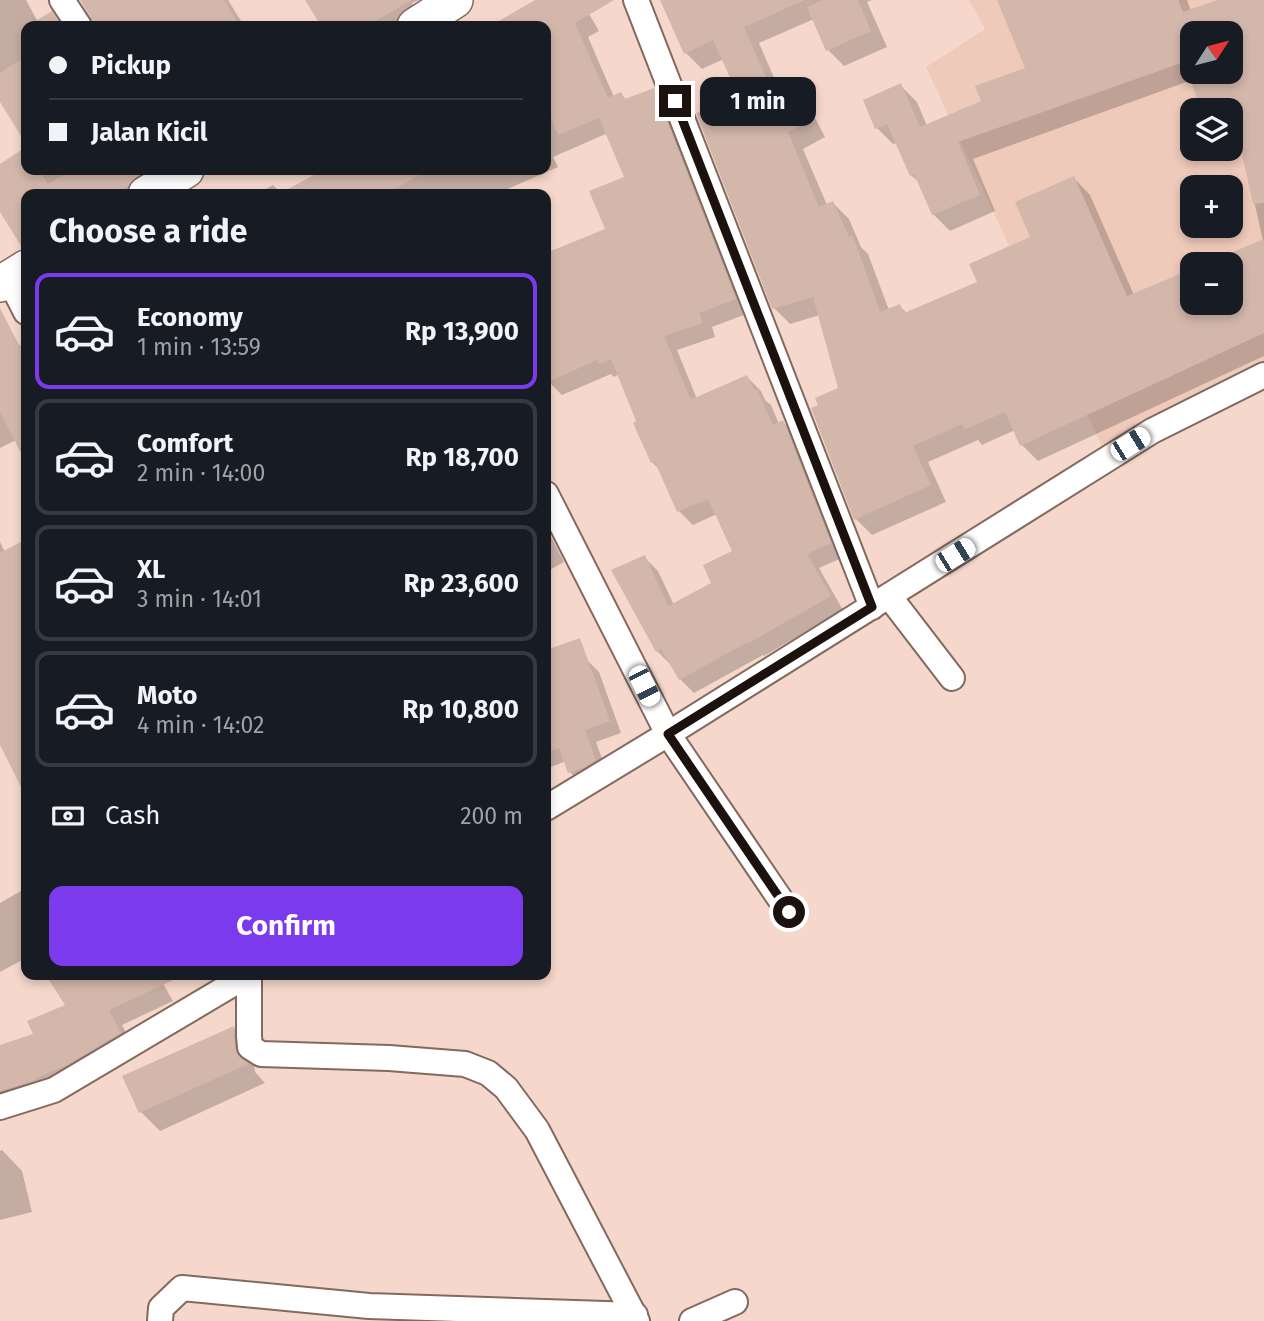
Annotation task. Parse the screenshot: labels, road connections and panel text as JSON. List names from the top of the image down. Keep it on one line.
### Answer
{"north":"top right","page":{"map_buttons":["+","−"],"banner":["Pickup","Jalan Kicil"],"bubble":"1 min","heading":"Choose a ride","list":[{"name":"Economy","note":"1 min · 13:59","value":"Rp 13,900"},{"name":"Comfort","note":"2 min · 14:00","value":"Rp 18,700"},{"name":"XL","note":"3 min · 14:01","value":"Rp 23,600"},{"name":"Moto","note":"4 min · 14:02","value":"Rp 10,800"}],"pay":["Cash","200 m"],"buttons":"Confirm"}}
